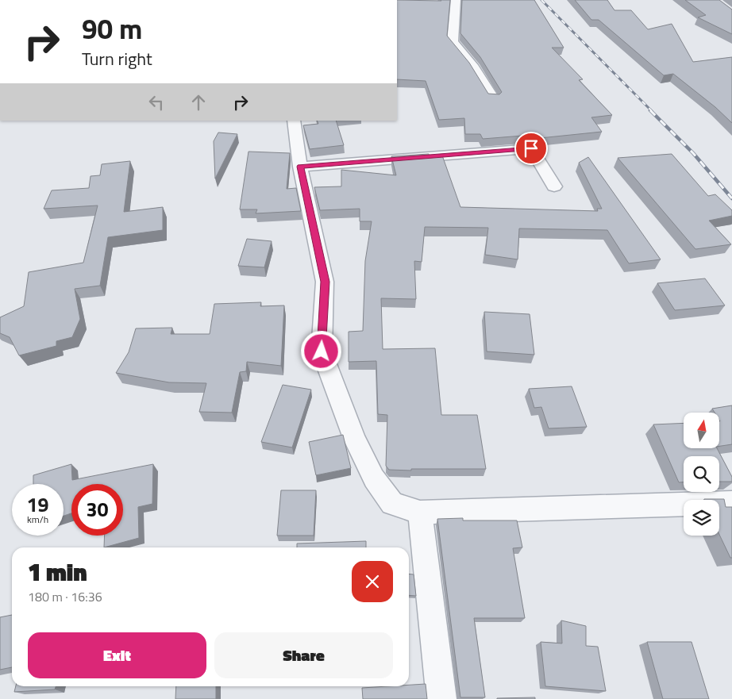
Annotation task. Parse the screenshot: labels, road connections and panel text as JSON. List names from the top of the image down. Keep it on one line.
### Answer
{"north":"top","page":{"turn":["90 m","Turn right"],"speed":"19 km/h","limit":"30","heading":["1 min","180 m · 16:36"],"buttons":["Exit","Share"]}}
